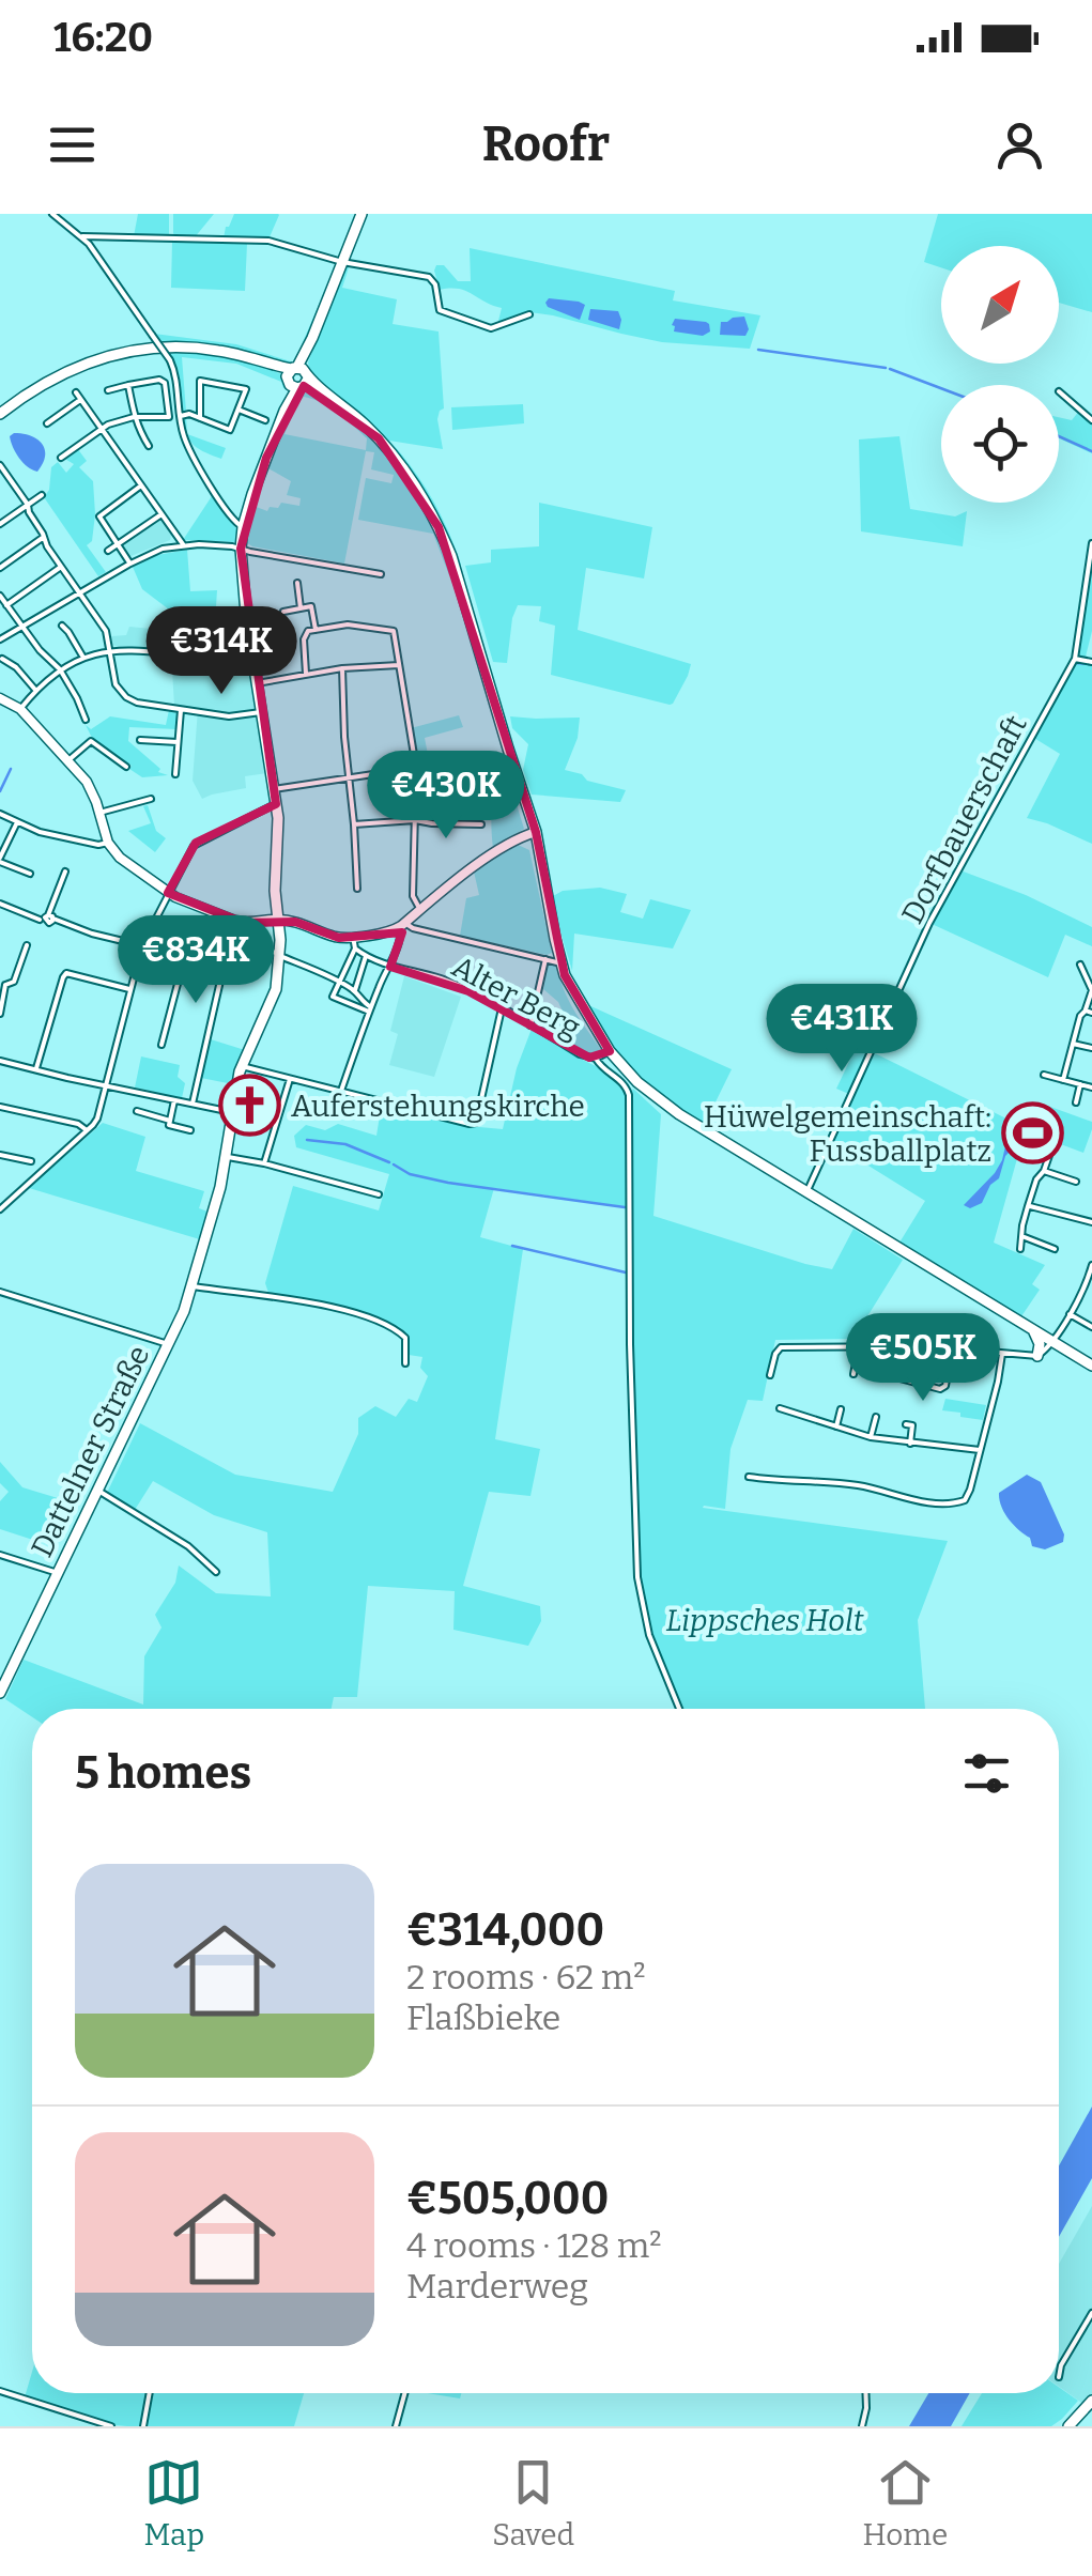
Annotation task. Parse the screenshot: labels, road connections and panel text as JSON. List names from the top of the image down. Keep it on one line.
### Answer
{"streets":{"main road":["Dattelner Straße"],"street":["Dorfbauerschaft","Alter Berg"]},"parks":["Lippsches Holt"],"places":{"church":["Auferstehungskirche"],"sports":["Hüwelgemeinschaft: Fussballplatz"]},"north":"top right","page":{"status":"16:20","header":"Roofr","price":["€314K","€430K","€834K","€431K","€505K"],"heading":"5 homes","list":[{"name":"€314,000","note":"2 rooms · 62 m² · Flaßbieke"},{"name":"€505,000","note":"4 rooms · 128 m² · Marderweg"}],"tabs":["Map","Saved","Home"]}}
